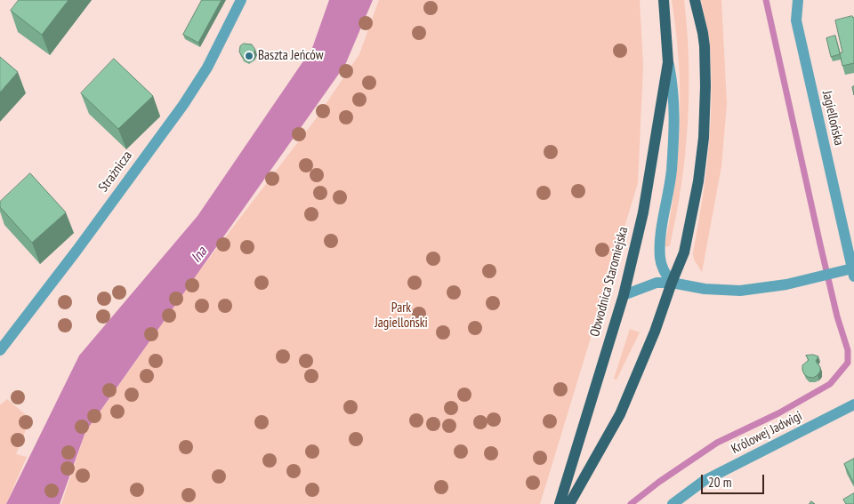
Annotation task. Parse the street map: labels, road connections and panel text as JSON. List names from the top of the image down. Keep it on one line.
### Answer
{"streets":{"main road":["Obwodnica Staromiejska"],"street":["Jagiellońska","Strażnicza","Królowej Jadwigi"]},"crossings":[["Jagiellońska","Obwodnica Staromiejska"]],"water":["Ina"],"parks":["Park Jagielloński"],"places":["Baszta Jeńców"],"scale_bar":"20 m"}
